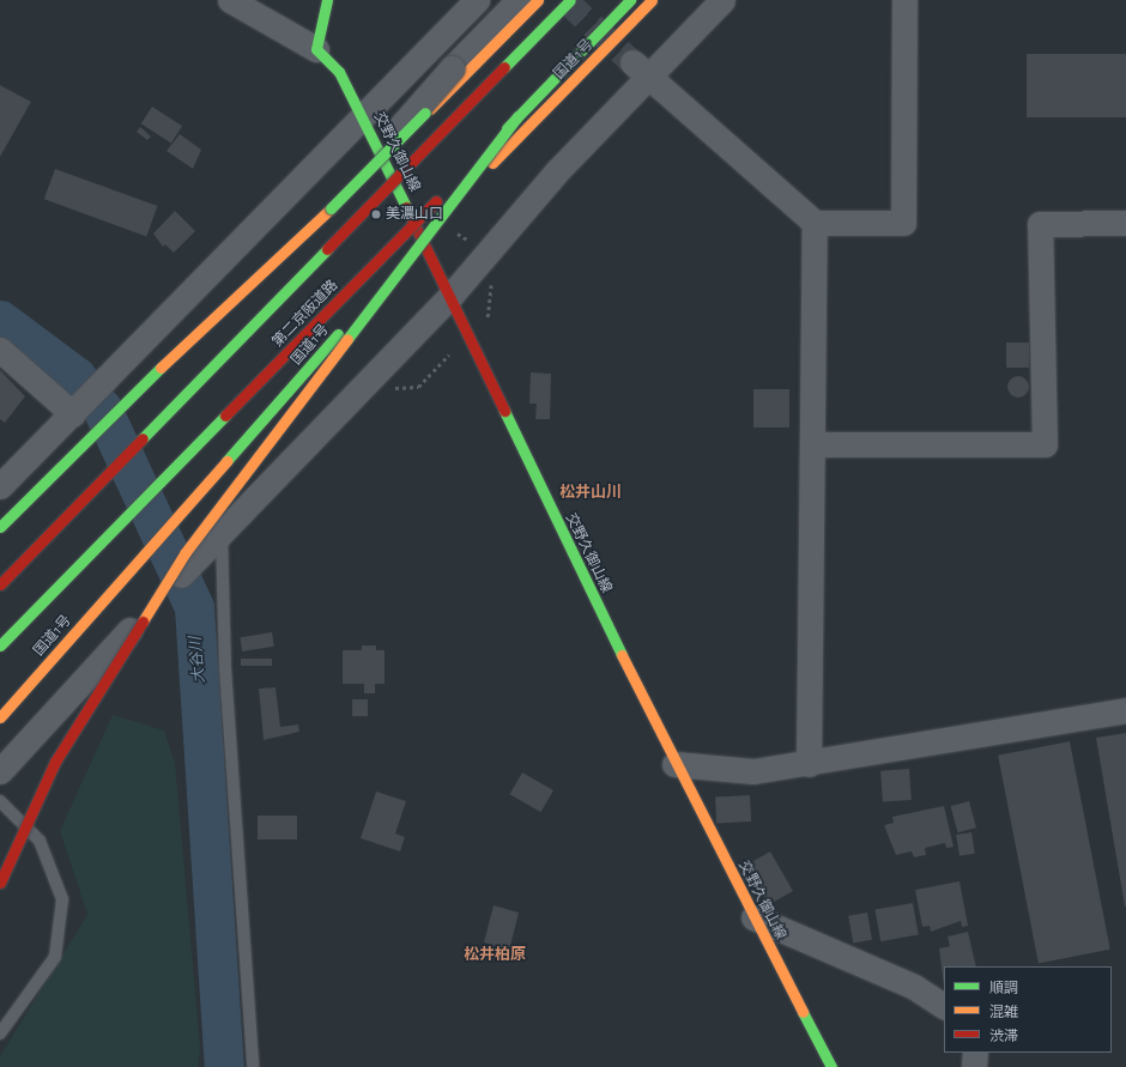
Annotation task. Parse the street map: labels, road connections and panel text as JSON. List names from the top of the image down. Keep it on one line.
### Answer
{"streets":{"main road":["国道1号","交野久御山線","第二京阪道路"]},"districts":["松井山川","松井柏原"],"water":["大谷川"],"places":["美濃山口"],"legend":["順調","混雑","渋滞"]}
